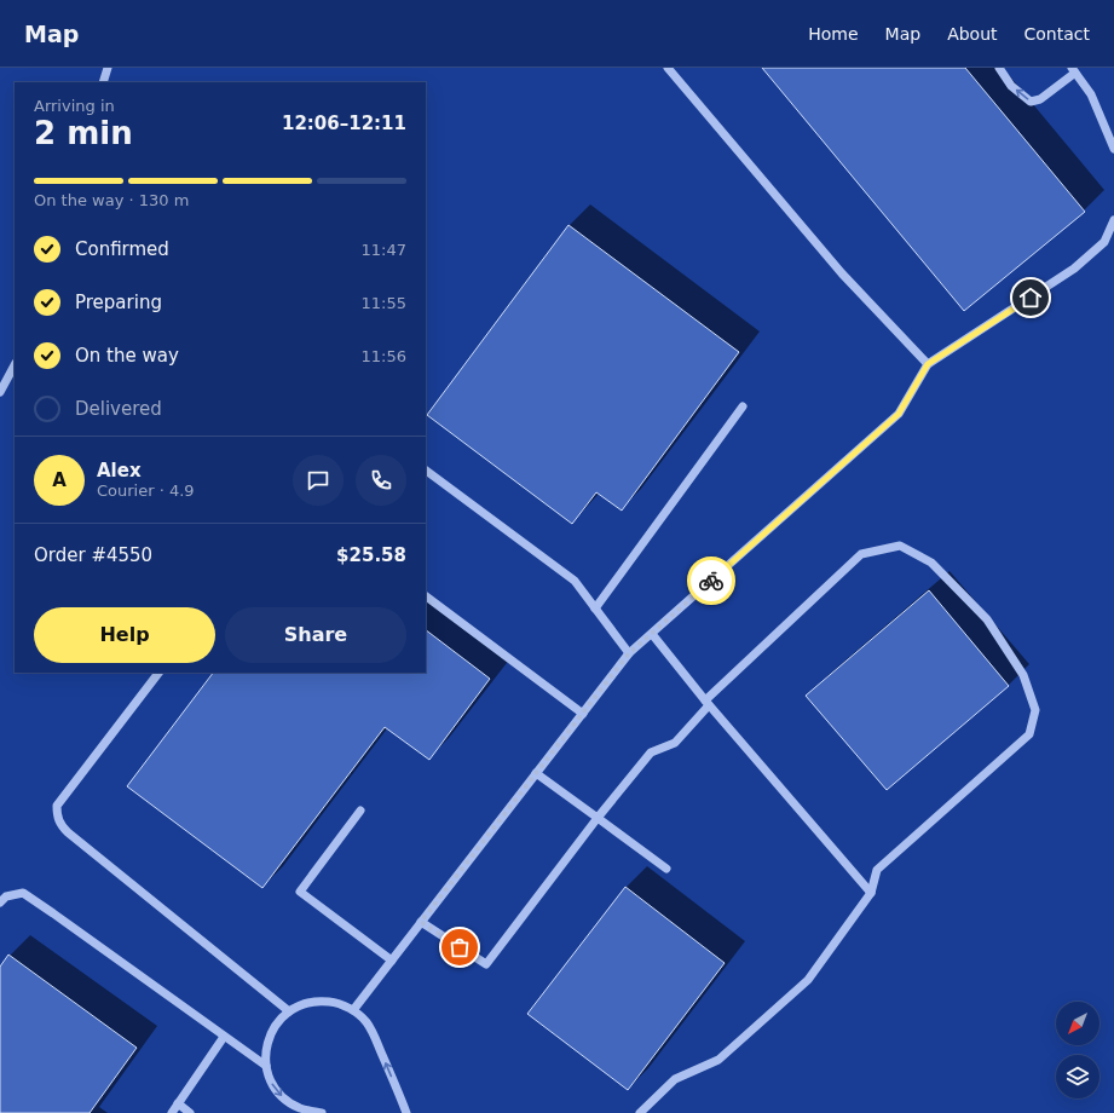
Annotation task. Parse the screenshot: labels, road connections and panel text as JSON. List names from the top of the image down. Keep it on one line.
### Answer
{"north":"bottom left","page":{"header":"Map","nav":["Home","Map","About","Contact"],"heading":["2 min","Arriving in","12:06–12:11"],"panel":["Alex","Courier · 4.9","Order #4550","$25.58"],"bar":"On the way · 130 m","list":[["Confirmed","11:47"],["Preparing","11:55"],["On the way","11:56"],"Delivered"],"round":"A","buttons":["Help","Share"]}}
